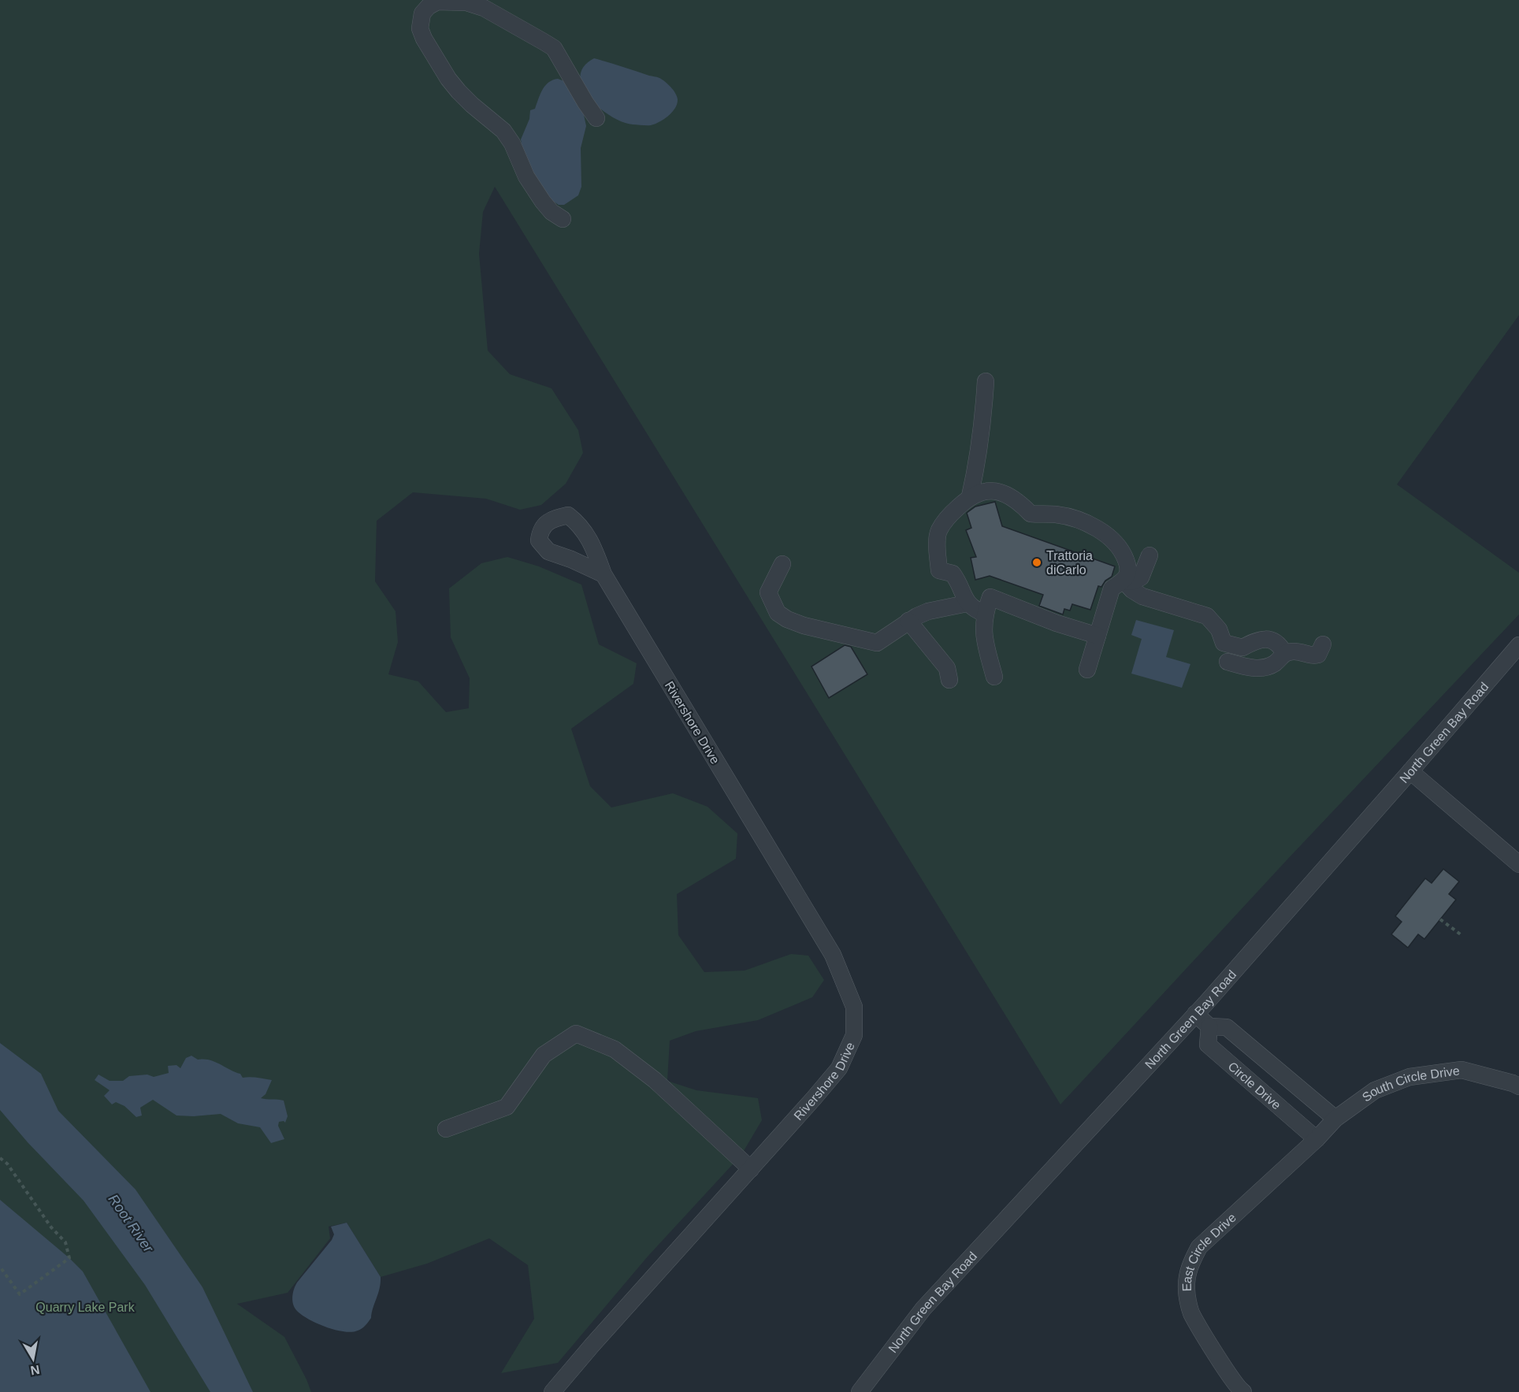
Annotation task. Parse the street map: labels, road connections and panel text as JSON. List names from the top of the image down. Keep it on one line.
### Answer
{"streets":{"street":["Rivershore Drive","North Green Bay Road","Circle Drive","South Circle Drive","East Circle Drive"]},"crossings":[["North Green Bay Road","Circle Drive"],["Circle Drive","South Circle Drive"],["Circle Drive","East Circle Drive"],["South Circle Drive","East Circle Drive"]],"water":["Root River"],"parks":["Quarry Lake Park"],"places":["Trattoria diCarlo"],"north":"bottom"}
